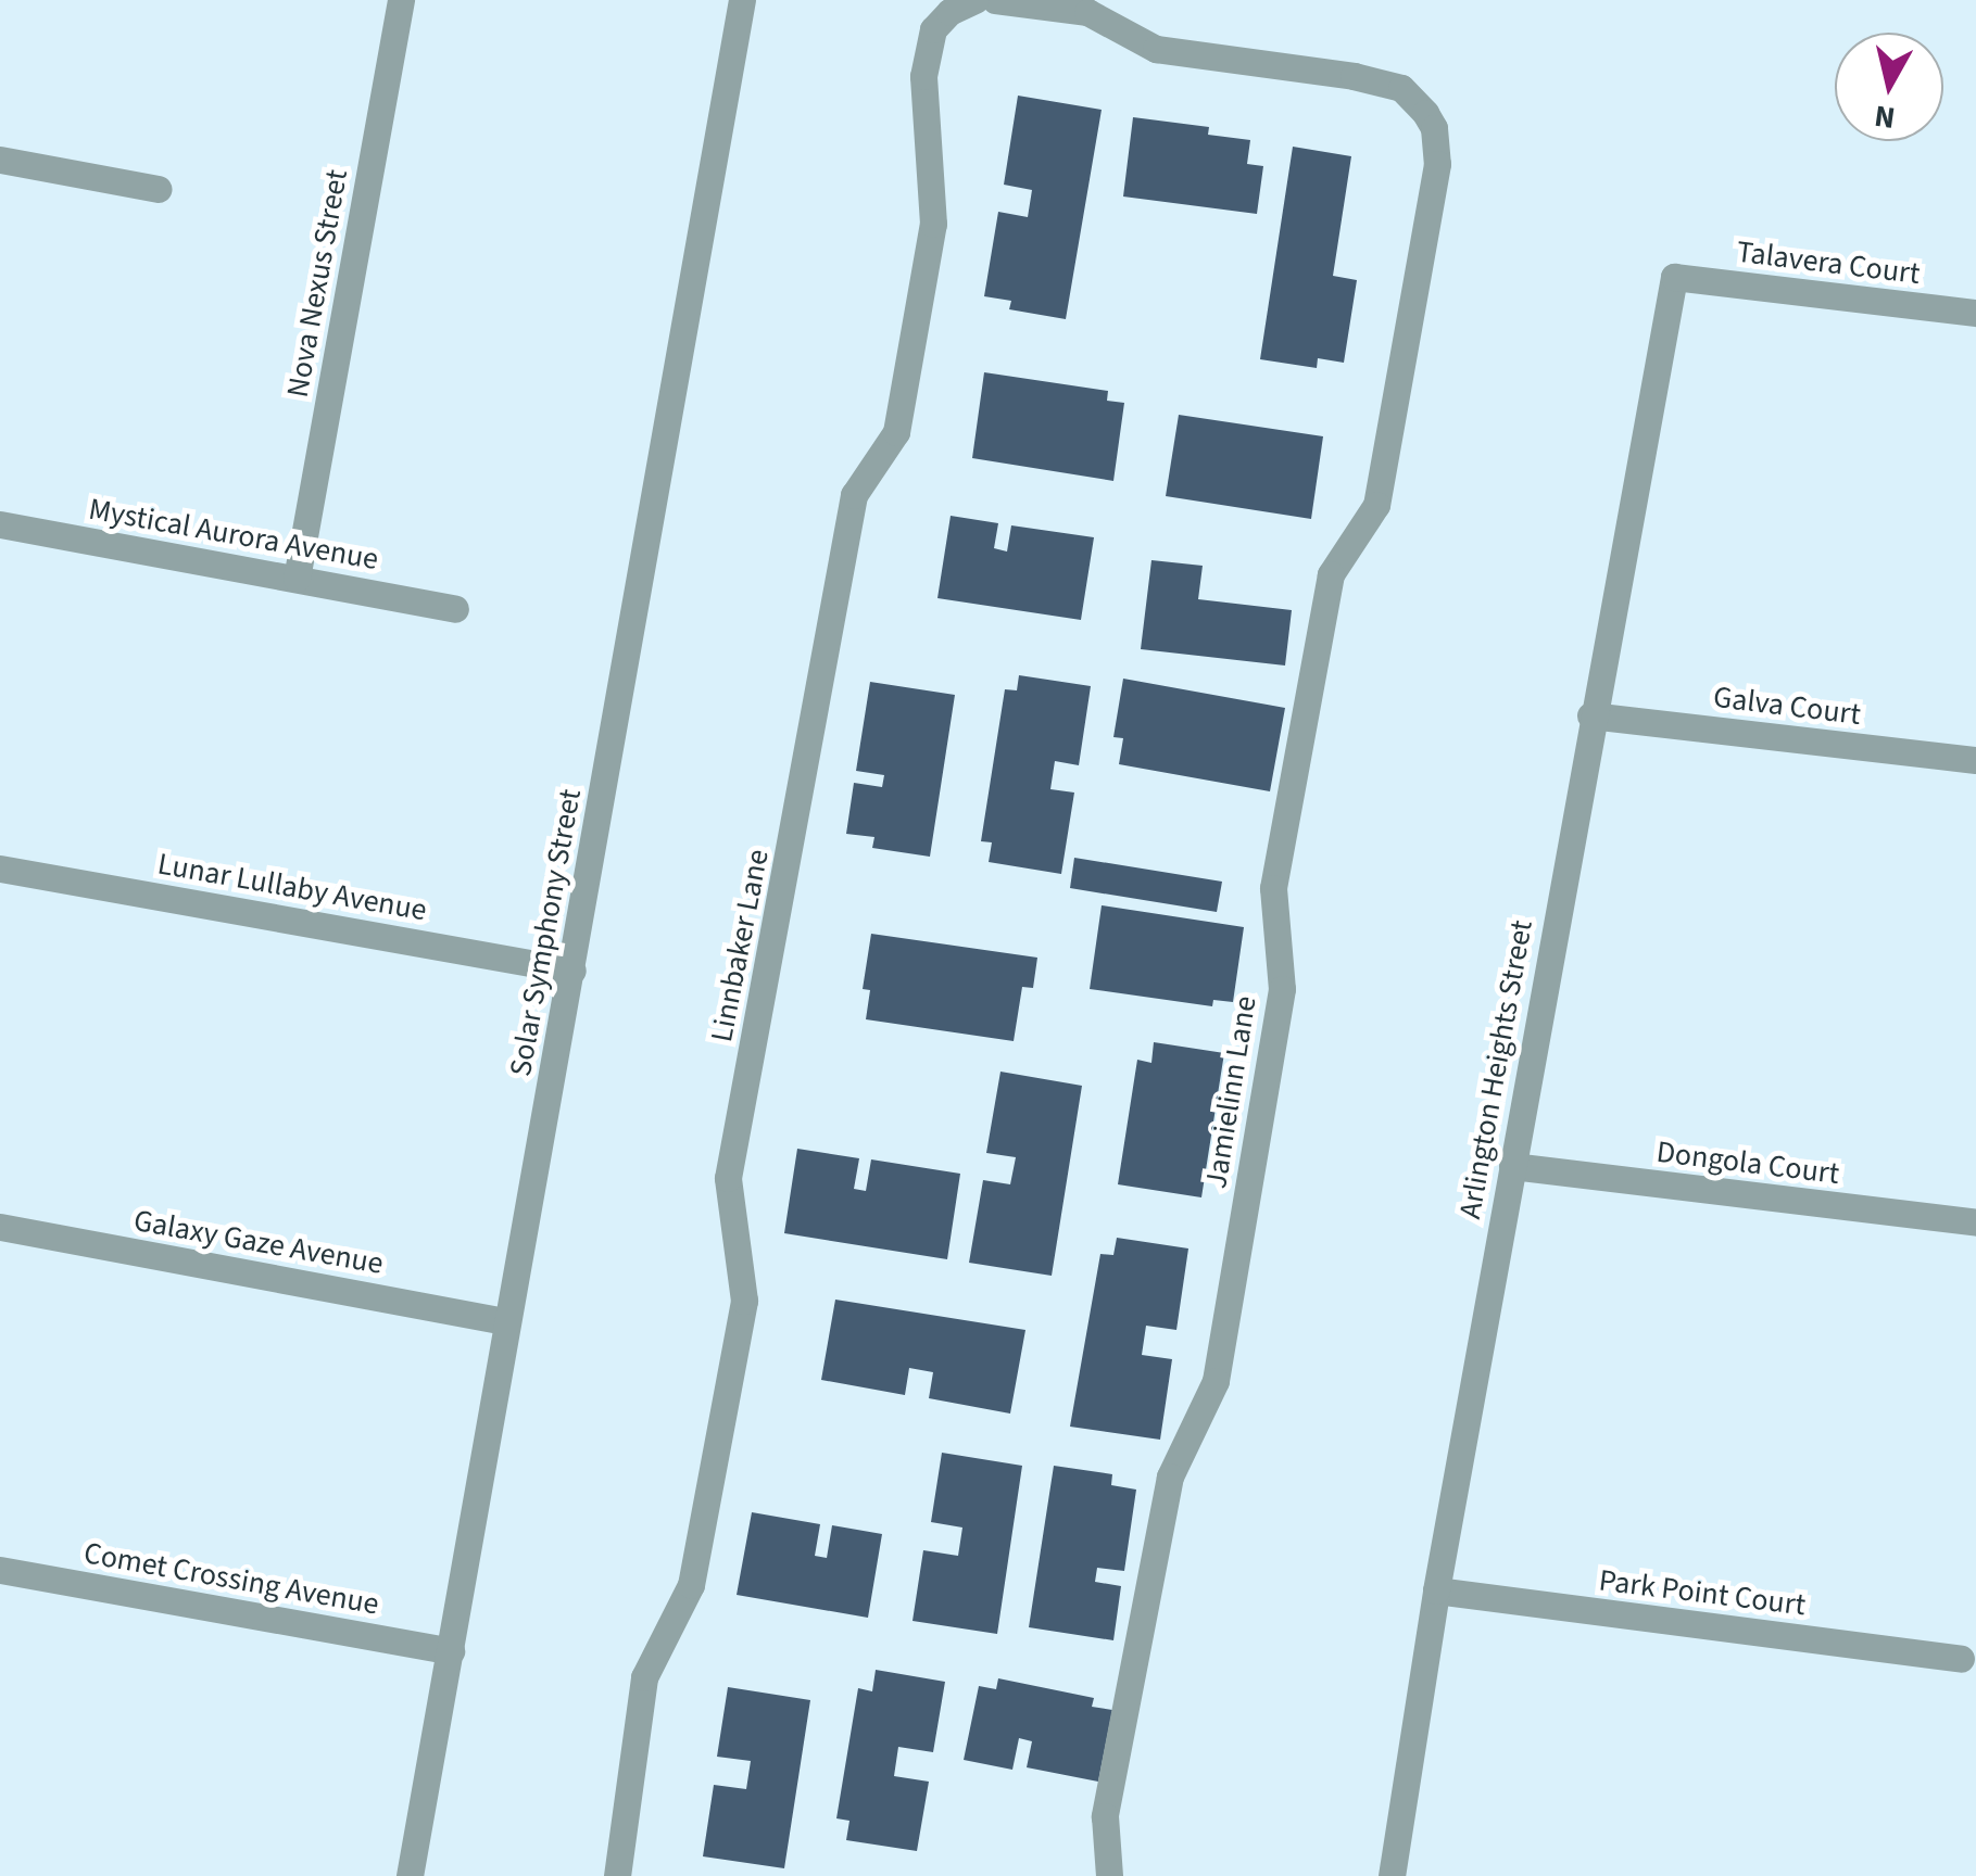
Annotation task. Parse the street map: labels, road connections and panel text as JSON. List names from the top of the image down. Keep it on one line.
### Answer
{"streets":{"street":["Talavera Court","Nova Nexus Street","Mystical Aurora Avenue","Galva Court","Lunar Lullaby Avenue","Solar Symphony Street","Linnbaker Lane","Arlington Heights Street","Jamielinn Lane","Dongola Court","Galaxy Gaze Avenue","Comet Crossing Avenue","Park Point Court"]},"crossings":[["Talavera Court","Arlington Heights Street"],["Nova Nexus Street","Mystical Aurora Avenue"],["Galva Court","Arlington Heights Street"],["Lunar Lullaby Avenue","Solar Symphony Street"],["Solar Symphony Street","Galaxy Gaze Avenue"],["Solar Symphony Street","Comet Crossing Avenue"],["Arlington Heights Street","Dongola Court"],["Arlington Heights Street","Park Point Court"]],"north":"bottom"}
